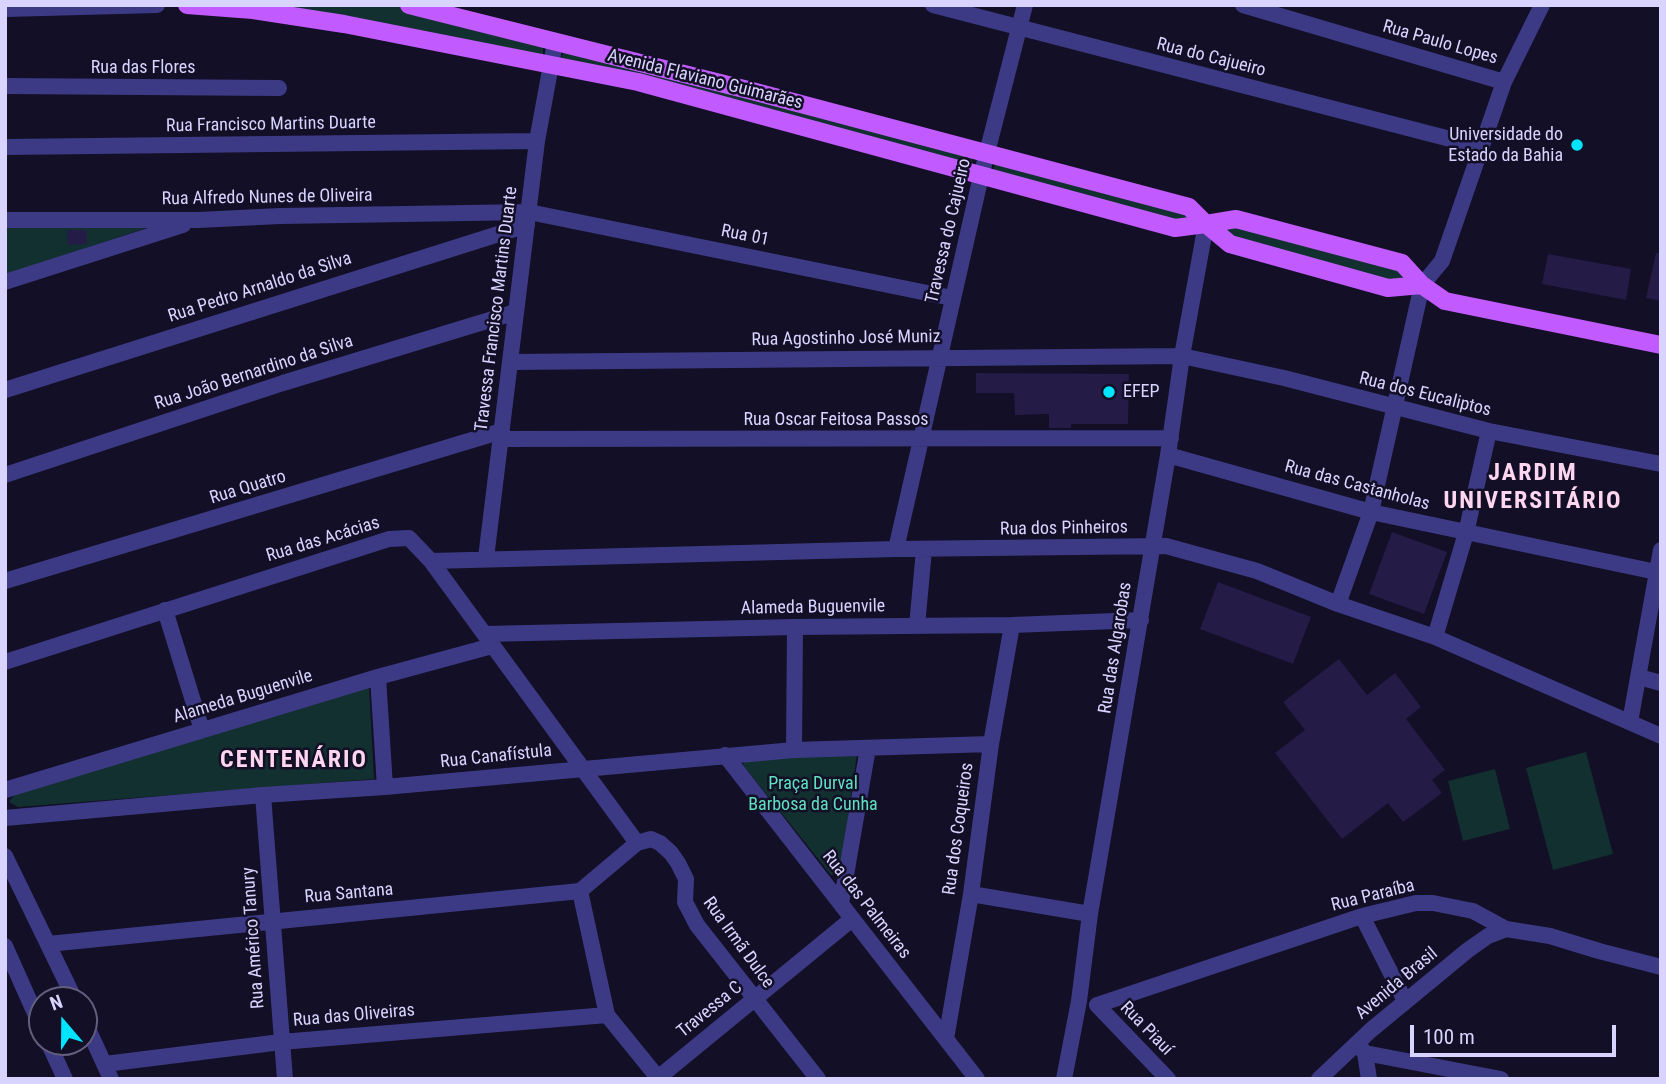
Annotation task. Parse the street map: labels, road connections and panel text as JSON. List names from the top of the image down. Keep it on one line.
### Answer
{"streets":{"main road":["Avenida Flaviano Guimarães"],"street":["Rua Paulo Lopes","Rua do Cajueiro","Rua das Flores","Rua Francisco Martins Duarte","Rua Alfredo Nunes de Oliveira","Travessa do Cajueiro","Rua 01","Rua Pedro Arnaldo da Silva","Travessa Francisco Martins Duarte","Rua Agostinho José Muniz","Rua João Bernardino da Silva","Rua dos Eucaliptos","Rua Oscar Feitosa Passos","Rua das Castanholas","Rua Quatro","Rua dos Pinheiros","Rua das Acácias","Alameda Buguenvile","Rua das Algarobas","Rua Canafístula","Rua dos Coqueiros","Rua Santana","Rua Paraíba","Rua das Palmeiras","Rua Américo Tanury","Rua Irmã Dulce","Avenida Brasil","Travessa C","Rua das Oliveiras","Rua Piauí"]},"crossings":[["Rua do Cajueiro","Travessa do Cajueiro"],["Avenida Flaviano Guimarães","Travessa do Cajueiro"],["Avenida Flaviano Guimarães","Travessa Francisco Martins Duarte"],["Avenida Flaviano Guimarães","Rua das Algarobas"],["Rua Francisco Martins Duarte","Travessa Francisco Martins Duarte"],["Rua Alfredo Nunes de Oliveira","Rua 01"],["Rua Alfredo Nunes de Oliveira","Rua Pedro Arnaldo da Silva"],["Rua Alfredo Nunes de Oliveira","Travessa Francisco Martins Duarte"],["Travessa do Cajueiro","Rua 01"],["Travessa do Cajueiro","Rua Agostinho José Muniz"],["Travessa do Cajueiro","Rua Oscar Feitosa Passos"],["Travessa do Cajueiro","Rua dos Pinheiros"],["Rua 01","Rua Pedro Arnaldo da Silva"],["Rua 01","Travessa Francisco Martins Duarte"],["Rua Pedro Arnaldo da Silva","Travessa Francisco Martins Duarte"],["Travessa Francisco Martins Duarte","Rua Agostinho José Muniz"],["Travessa Francisco Martins Duarte","Rua João Bernardino da Silva"],["Travessa Francisco Martins Duarte","Rua Oscar Feitosa Passos"],["Travessa Francisco Martins Duarte","Rua Quatro"],["Travessa Francisco Martins Duarte","Rua dos Pinheiros"],["Rua Agostinho José Muniz","Rua dos Eucaliptos"],["Rua Agostinho José Muniz","Rua das Algarobas"],["Rua dos Eucaliptos","Rua das Algarobas"],["Rua Oscar Feitosa Passos","Rua das Castanholas"],["Rua Oscar Feitosa Passos","Rua Quatro"],["Rua Oscar Feitosa Passos","Rua das Algarobas"],["Rua das Castanholas","Rua das Algarobas"],["Rua dos Pinheiros","Rua das Acácias"],["Rua dos Pinheiros","Rua das Algarobas"],["Rua das Acácias","Alameda Buguenvile"],["Rua das Acácias","Rua Canafístula"],["Rua das Acácias","Rua Irmã Dulce"],["Alameda Buguenvile","Rua das Algarobas"],["Alameda Buguenvile","Rua dos Coqueiros"],["Rua Canafístula","Rua dos Coqueiros"],["Rua Canafístula","Rua das Palmeiras"],["Rua Canafístula","Rua Américo Tanury"],["Rua dos Coqueiros","Rua das Palmeiras"],["Rua Santana","Rua Américo Tanury"],["Rua Paraíba","Avenida Brasil"],["Rua Paraíba","Rua Piauí"],["Rua das Palmeiras","Travessa C"],["Rua Américo Tanury","Rua das Oliveiras"],["Rua Irmã Dulce","Travessa C"]],"districts":["JARDIM UNIVERSITÁRIO","CENTENÁRIO"],"parks":["Praça Durval Barbosa da Cunha"],"places":["Universidade do Estado da Bahia","EFEP"],"scale_bar":"100 m","north":"top"}
